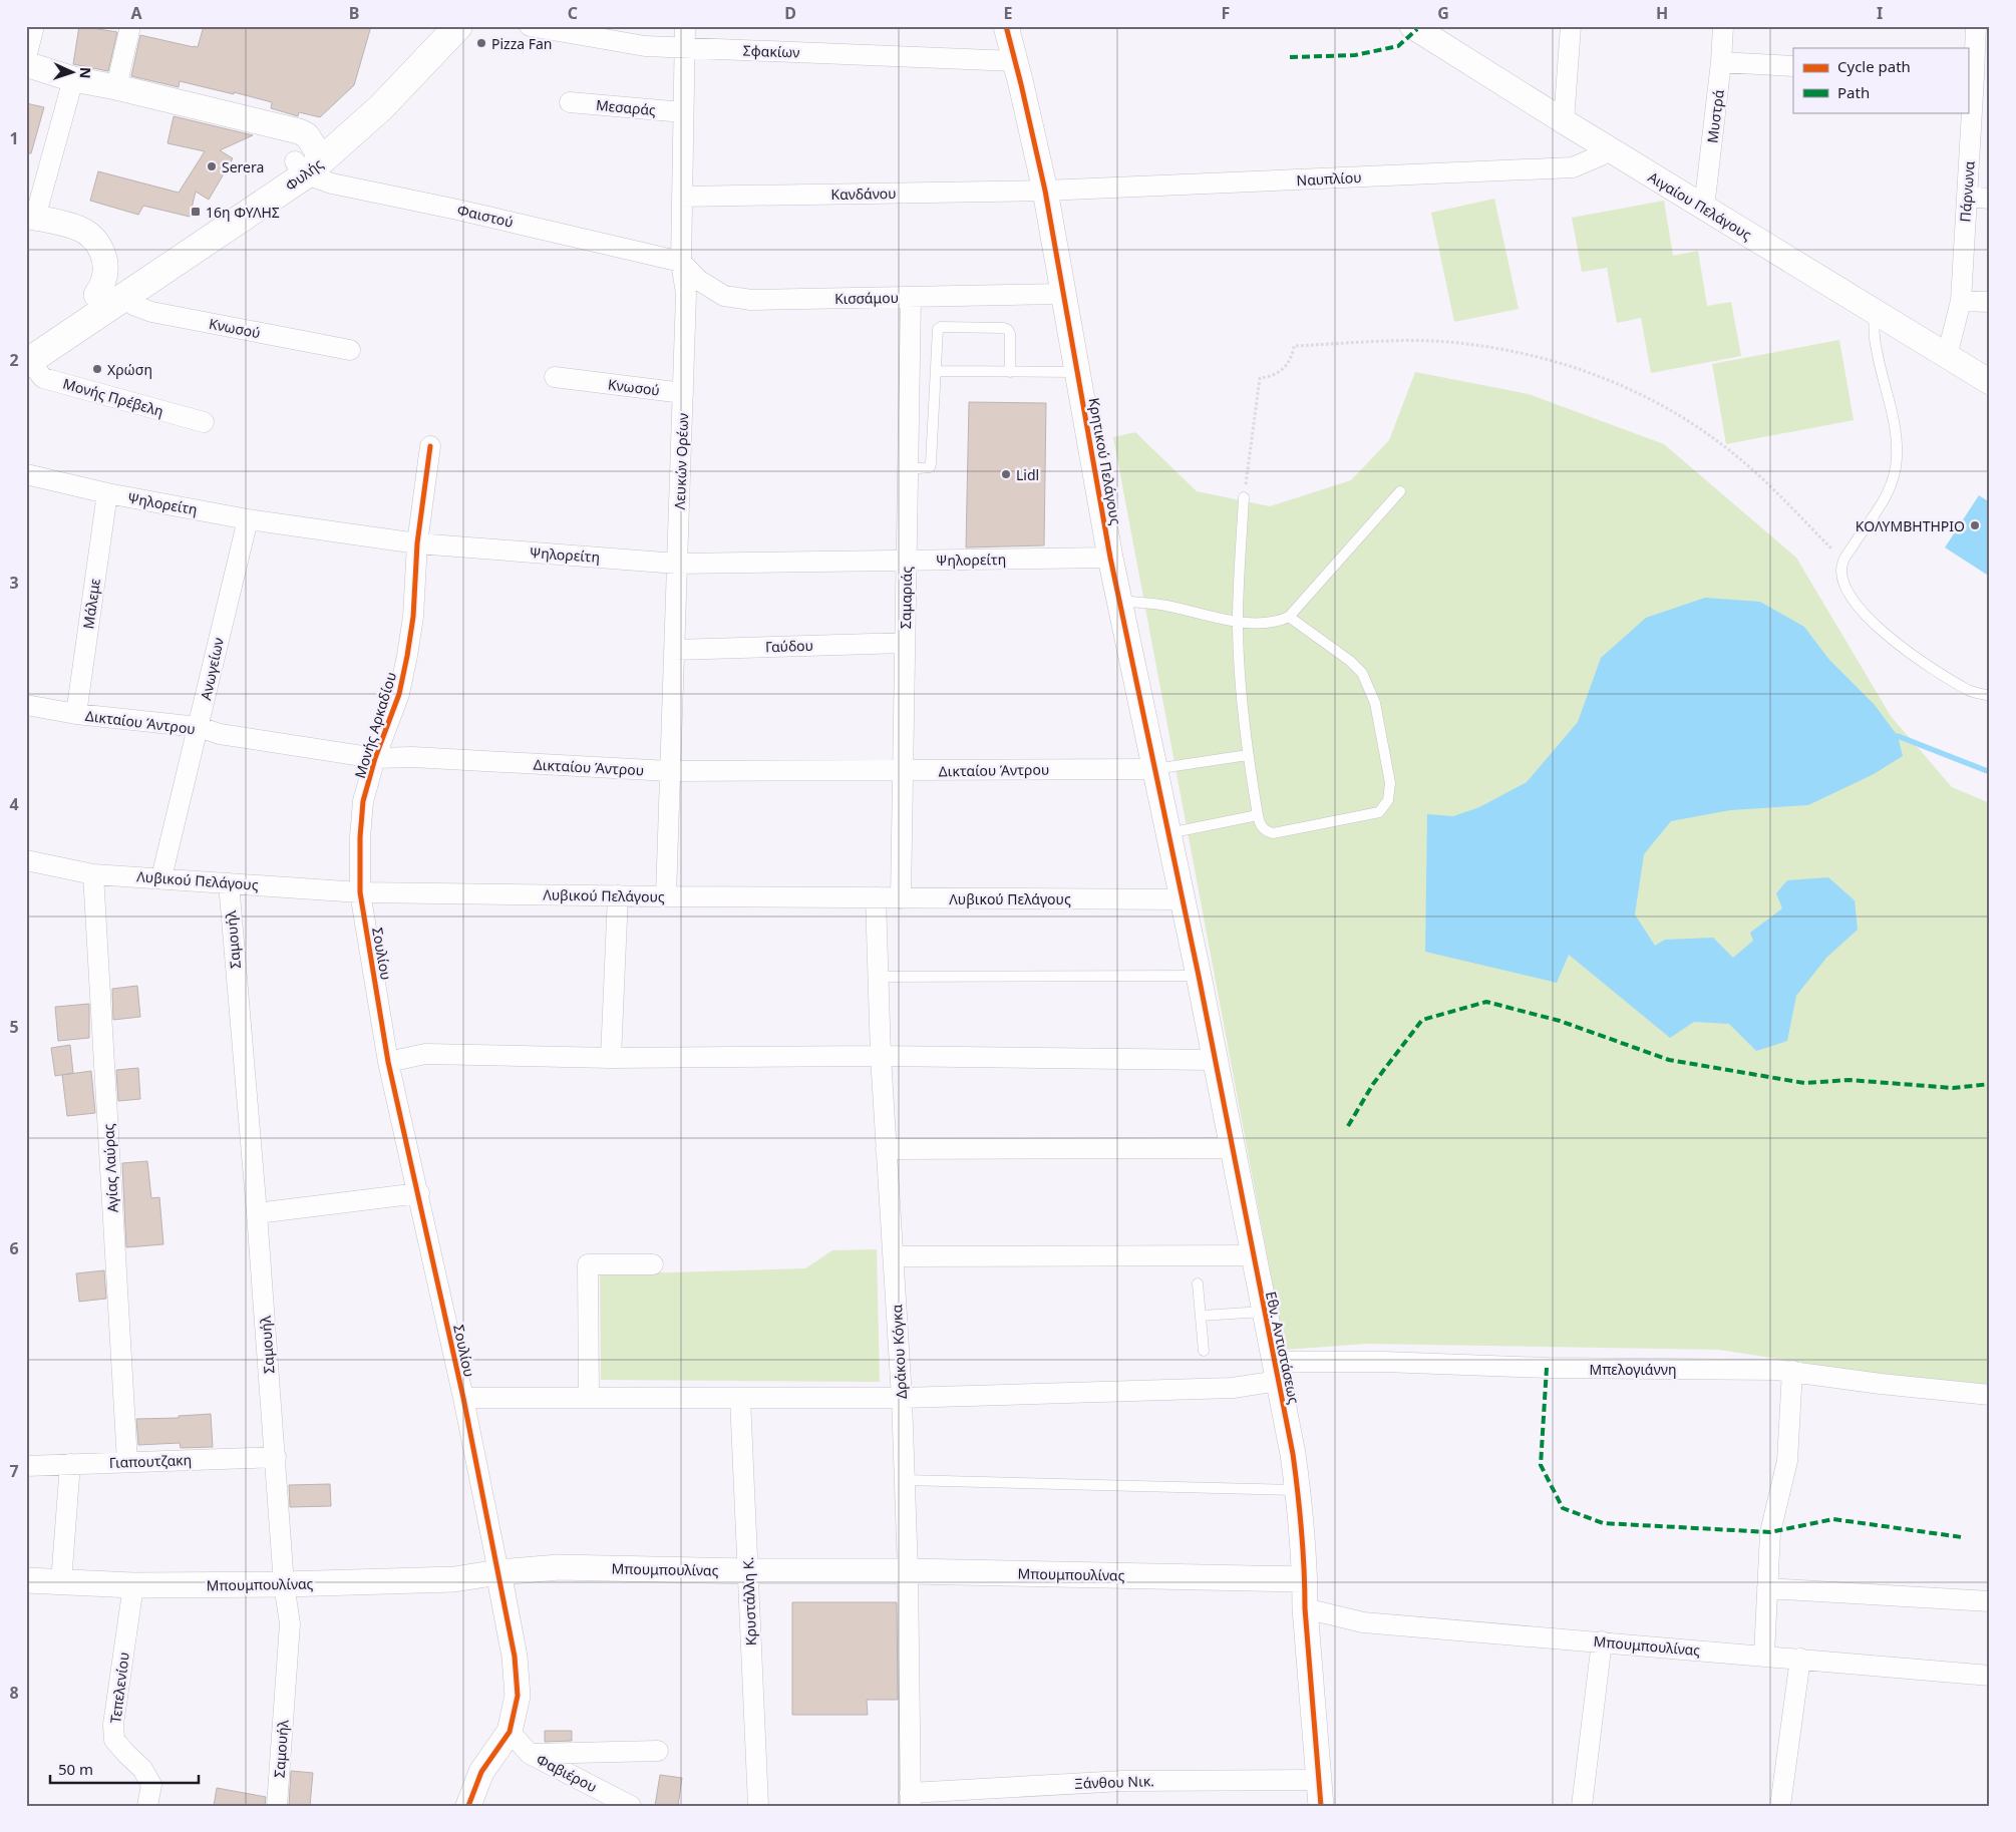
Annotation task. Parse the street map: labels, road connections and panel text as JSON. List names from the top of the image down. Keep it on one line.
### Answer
{"streets":{"main road":["Φυλής"],"street":["Σφακίων","Μεσαράς","Μυστρά","Ναυπλίου","Πάρνωνα","Κανδάνου","Αιγαίου Πελάγους","Φαιστού","Κισσάμου","Κνωσού","Μονής Πρέβελη","Λευκών Ορέων","Κρητικού Πελάγους","Ψηλορείτη","Σαμαριάς","Μάλεμε","Γαύδου","Ανωγείων","Δικταίου Άντρου","Μονής Αρκαδίου","Λυβικού Πελάγους","Σαμουήλ","Σουλίου","Αγίας Λαύρας","Εθν. Αντιστάσεως","Δράκου Κόγκα","Μπελογιάννη","Γιαπουτζακη","Μπουμπουλίνας","Κρυστάλλη Κ.","Τεπελενίου","Φαβιέρου","Ξάνθου Νικ."]},"crossings":[["Σφακίων","Λευκών Ορέων"],["Σφακίων","Κρητικού Πελάγους"],["Μεσαράς","Λευκών Ορέων"],["Μυστρά","Αιγαίου Πελάγους"],["Φυλής","Φαιστού"],["Φυλής","Κνωσού"],["Φυλής","Μονής Πρέβελη"],["Ναυπλίου","Κανδάνου"],["Ναυπλίου","Αιγαίου Πελάγους"],["Ναυπλίου","Κρητικού Πελάγους"],["Πάρνωνα","Αιγαίου Πελάγους"],["Κανδάνου","Λευκών Ορέων"],["Κανδάνου","Κρητικού Πελάγους"],["Φαιστού","Κισσάμου"],["Φαιστού","Λευκών Ορέων"],["Κισσάμου","Λευκών Ορέων"],["Κισσάμου","Κρητικού Πελάγους"],["Κισσάμου","Σαμαριάς"],["Κνωσού","Λευκών Ορέων"],["Λευκών Ορέων","Ψηλορείτη"],["Λευκών Ορέων","Γαύδου"],["Λευκών Ορέων","Δικταίου Άντρου"],["Λευκών Ορέων","Λυβικού Πελάγους"],["Κρητικού Πελάγους","Ψηλορείτη"],["Κρητικού Πελάγους","Δικταίου Άντρου"],["Κρητικού Πελάγους","Λυβικού Πελάγους"],["Κρητικού Πελάγους","Εθν. Αντιστάσεως"],["Ψηλορείτη","Σαμαριάς"],["Ψηλορείτη","Μάλεμε"],["Ψηλορείτη","Ανωγείων"],["Ψηλορείτη","Μονής Αρκαδίου"],["Σαμαριάς","Γαύδου"],["Σαμαριάς","Δικταίου Άντρου"],["Σαμαριάς","Λυβικού Πελάγους"],["Μάλεμε","Δικταίου Άντρου"],["Ανωγείων","Δικταίου Άντρου"],["Ανωγείων","Λυβικού Πελάγους"],["Δικταίου Άντρου","Μονής Αρκαδίου"],["Μονής Αρκαδίου","Λυβικού Πελάγους"],["Μονής Αρκαδίου","Σουλίου"],["Λυβικού Πελάγους","Σαμουήλ"],["Λυβικού Πελάγους","Σουλίου"],["Λυβικού Πελάγους","Αγίας Λαύρας"],["Λυβικού Πελάγους","Εθν. Αντιστάσεως"],["Λυβικού Πελάγους","Δράκου Κόγκα"],["Σαμουήλ","Γιαπουτζακη"],["Σαμουήλ","Μπουμπουλίνας"],["Σουλίου","Μπελογιάννη"],["Σουλίου","Μπουμπουλίνας"],["Σουλίου","Φαβιέρου"],["Αγίας Λαύρας","Γιαπουτζακη"],["Εθν. Αντιστάσεως","Μπελογιάννη"],["Εθν. Αντιστάσεως","Μπουμπουλίνας"],["Εθν. Αντιστάσεως","Ξάνθου Νικ."],["Δράκου Κόγκα","Μπελογιάννη"],["Δράκου Κόγκα","Μπουμπουλίνας"],["Δράκου Κόγκα","Ξάνθου Νικ."],["Μπελογιάννη","Κρυστάλλη Κ."],["Μπουμπουλίνας","Κρυστάλλη Κ."],["Μπουμπουλίνας","Τεπελενίου"]],"places":{"other":["Pizza Fan","Serera","Χρώση","Lidl","ΚΟΛΥΜΒΗΤΗΡΙΟ"],"transit":["16η ΦΥΛΗΣ"]},"legend":["Cycle path","Path"],"scale_bar":"50 m","north":"right","grid":{"columns":["A","B","C","D","E","F","G","H","I"],"rows":["1","2","3","4","5","6","7","8"]}}
